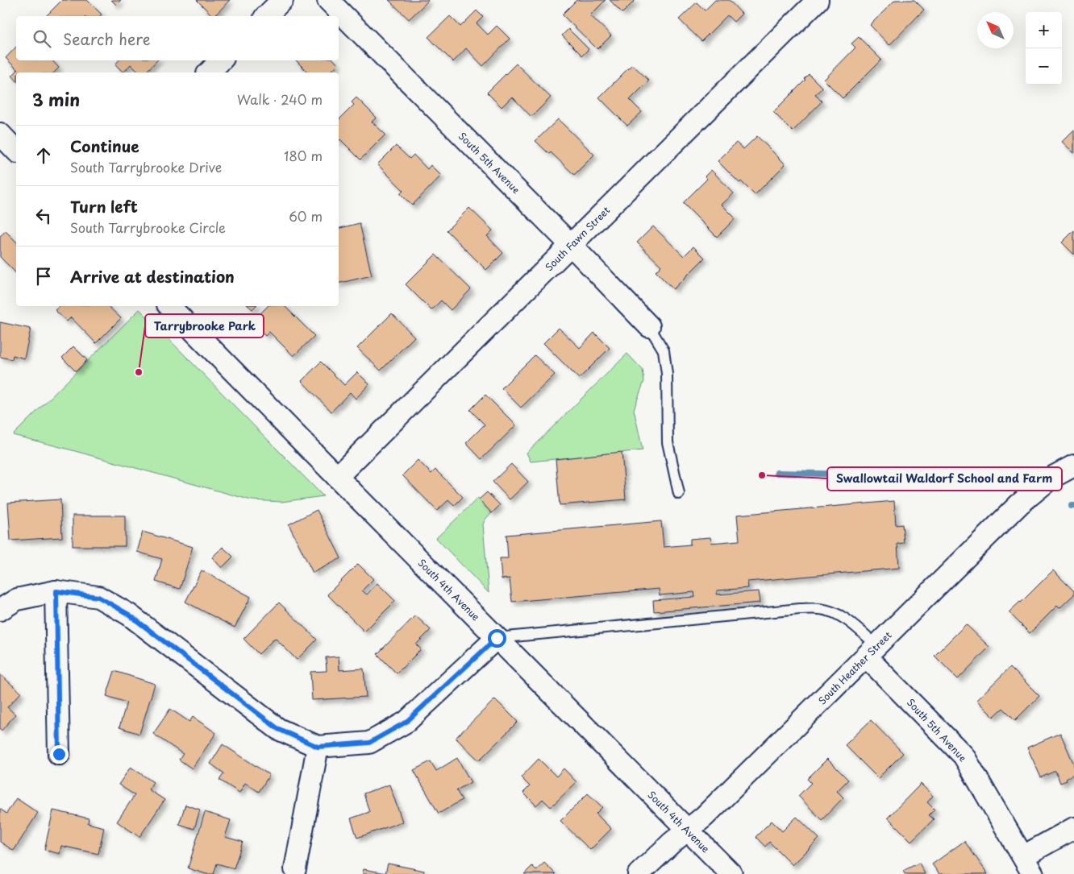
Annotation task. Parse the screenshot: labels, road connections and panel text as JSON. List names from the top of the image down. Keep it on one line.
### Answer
{"streets":{"street":["South 5th Avenue","South Fawn Street","South 4th Avenue","South Heather Street"]},"crossings":[["South 5th Avenue","South Fawn Street"],["South 5th Avenue","South Heather Street"],["South Fawn Street","South 4th Avenue"],["South 4th Avenue","South Heather Street"]],"places":["Tarrybrooke Park","Swallowtail Waldorf School and Farm"],"north":"top left","page":{"map_buttons":["+","−"],"search":"Search here","heading":["3 min","Walk · 240 m"],"list":[["Continue","South Tarrybrooke Drive","180 m"],["Turn left","South Tarrybrooke Circle","60 m"],"Arrive at destination"]}}
